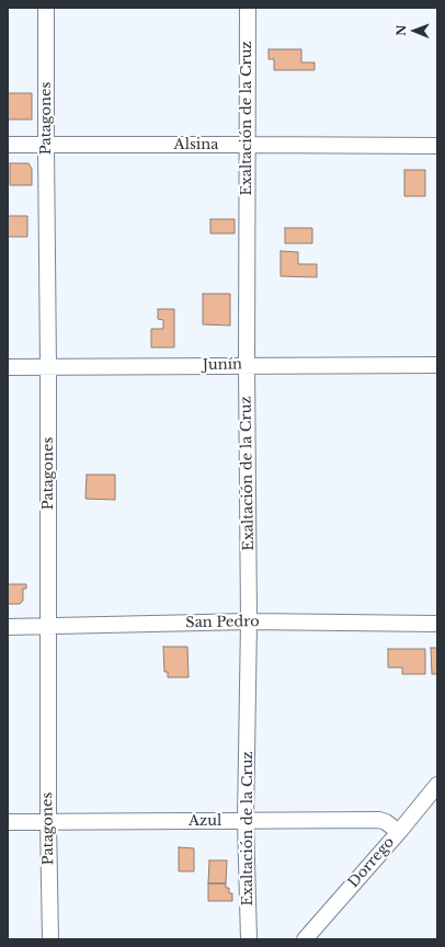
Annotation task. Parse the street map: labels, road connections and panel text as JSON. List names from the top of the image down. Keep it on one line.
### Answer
{"streets":{"street":["Patagones","Exaltación de la Cruz","Alsina","Junín","San Pedro","Azul","Dorrego"]},"crossings":[["Patagones","Alsina"],["Patagones","Junín"],["Patagones","San Pedro"],["Patagones","Azul"],["Exaltación de la Cruz","Alsina"],["Exaltación de la Cruz","Junín"],["Exaltación de la Cruz","San Pedro"],["Exaltación de la Cruz","Azul"],["Azul","Dorrego"]],"north":"left"}
